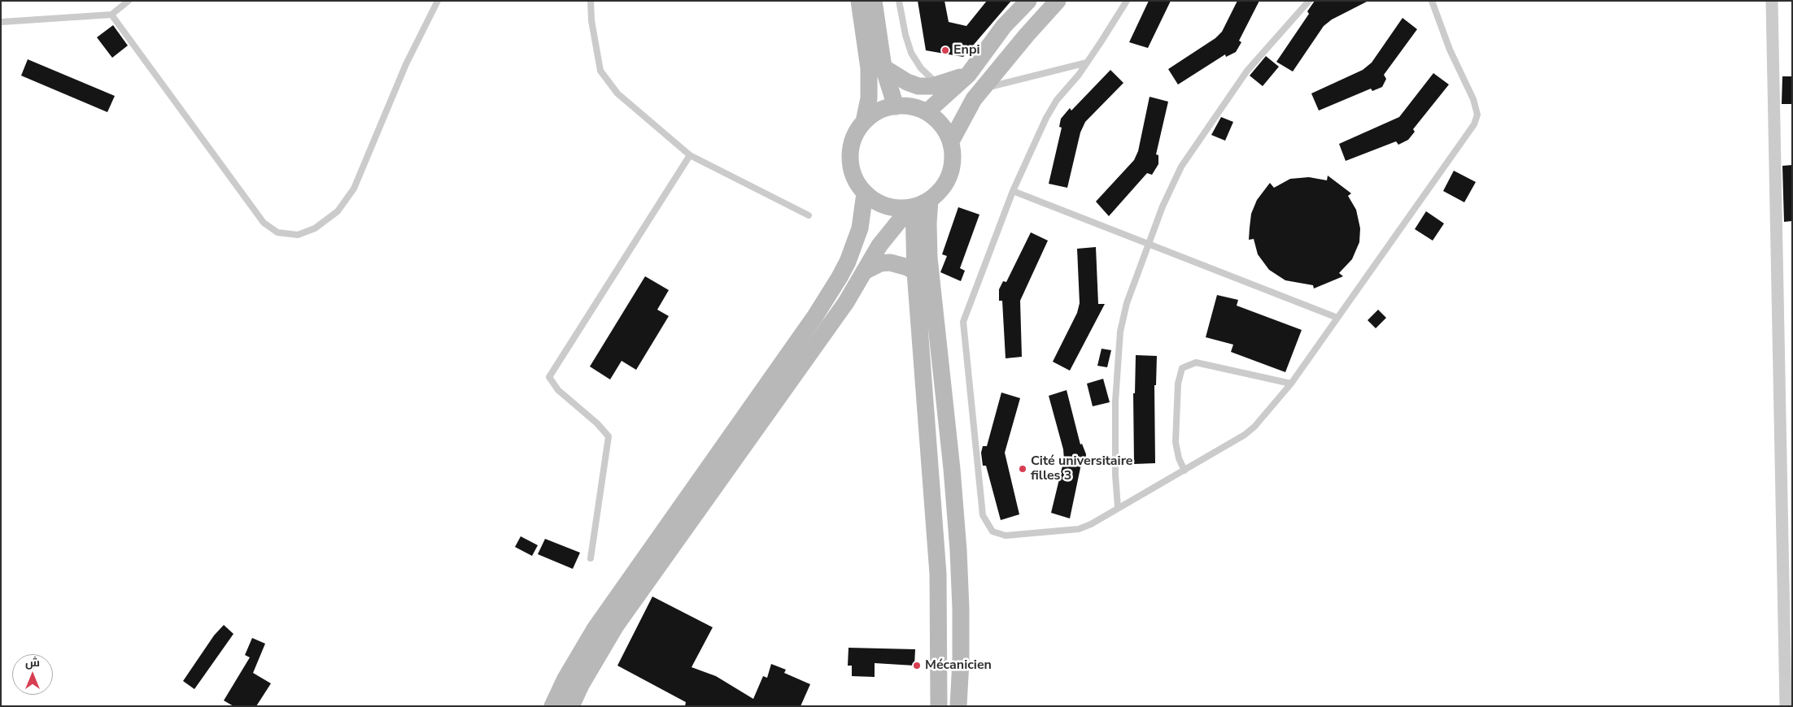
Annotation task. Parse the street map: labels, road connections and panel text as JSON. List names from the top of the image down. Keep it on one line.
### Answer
{"places":["Enpi","Cité universitaire filles 3","Mécanicien"],"north":"top"}
